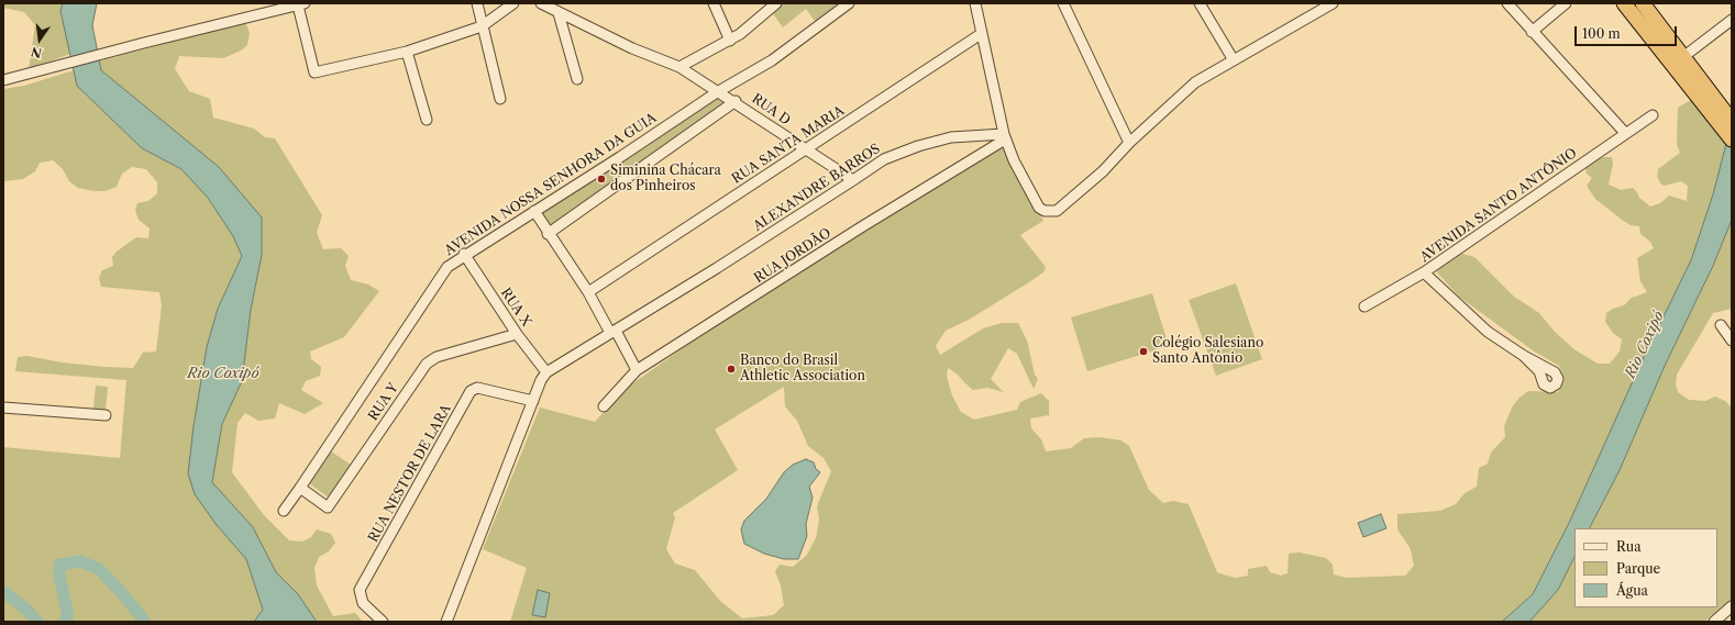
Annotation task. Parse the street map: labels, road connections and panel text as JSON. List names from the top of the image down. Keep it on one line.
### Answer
{"streets":{"street":["RUA D","RUA SANTA MARIA","AVENIDA NOSSA SENHORA DA GUIA","ALEXANDRE BARROS","AVENIDA SANTO ANTÔNIO","RUA JORDÃO","RUA X","RUA Y","RUA NESTOR DE LARA"]},"crossings":[["RUA D","RUA SANTA MARIA"],["RUA D","AVENIDA NOSSA SENHORA DA GUIA"],["RUA D","ALEXANDRE BARROS"],["AVENIDA NOSSA SENHORA DA GUIA","RUA X"],["AVENIDA NOSSA SENHORA DA GUIA","RUA Y"],["ALEXANDRE BARROS","RUA JORDÃO"],["ALEXANDRE BARROS","RUA X"],["RUA X","RUA Y"]],"water":["Rio Coxipó"],"places":["Siminina Chácara dos Pinheiros","Colégio Salesiano Santo Antônio","Banco do Brasil Athletic Association"],"legend":["Rua","Parque","Água"],"scale_bar":"100 m","north":"bottom"}
